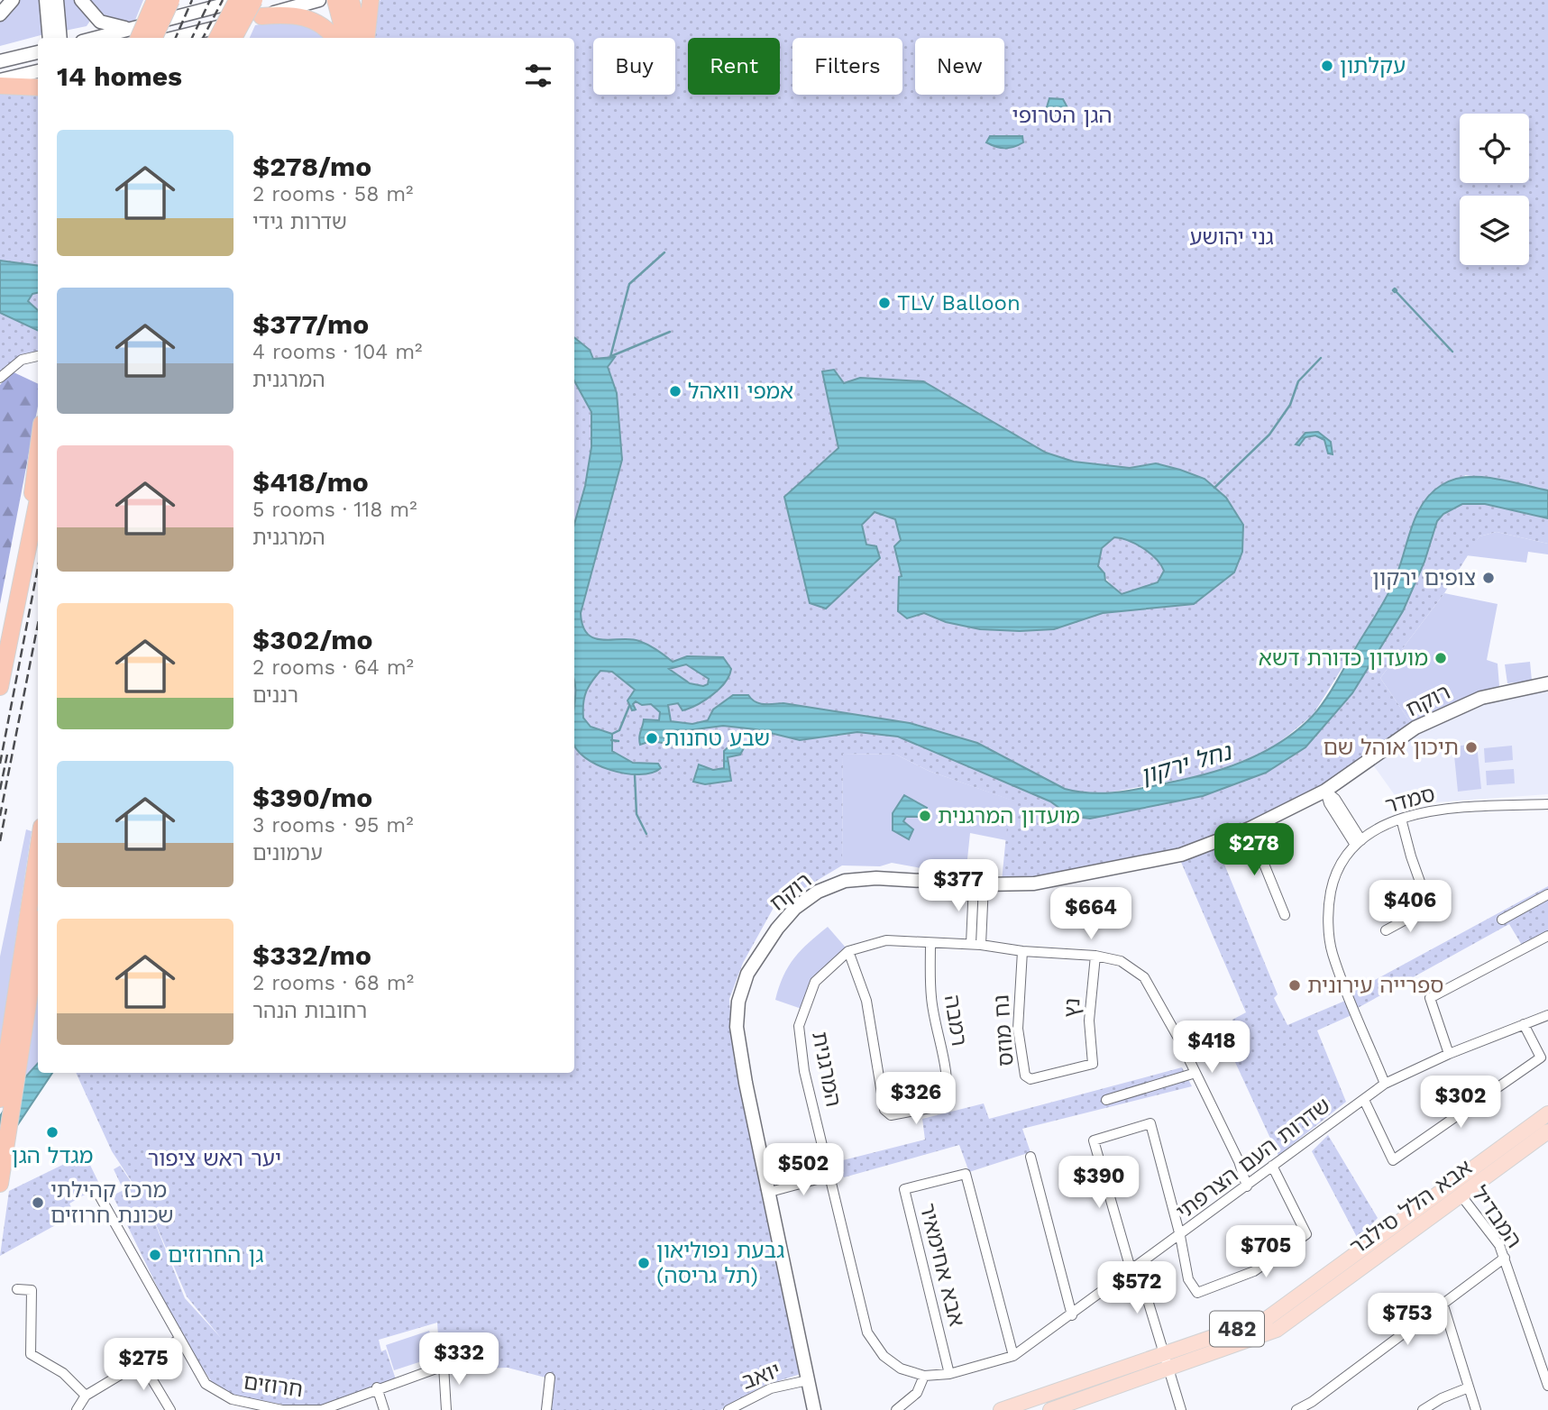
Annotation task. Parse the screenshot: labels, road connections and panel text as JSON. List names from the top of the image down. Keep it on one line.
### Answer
{"streets":{"main road":["אבא הלל סילבר","482"],"street":["רוקח","סמדר","נץ","רמבה","נח מוזס","המרגנית","שדרות העם הצרפתי","המבדיל","אבא אחימאיר","יואב","חרוזים"]},"crossings":[["רוקח","יואב"],["סמדר","שדרות העם הצרפתי"],["נץ","נח מוזס"],["נץ","המרגנית"],["רמבה","המרגנית"],["נח מוזס","המרגנית"],["המרגנית","שדרות העם הצרפתי"],["שדרות העם הצרפתי","אבא אחימאיר"],["אבא הלל סילבר","המבדיל"]],"water":["נחל ירקון"],"parks":["הגן הטרופי","גני יהושע","יער ראש ציפור"],"places":["עקלתון","TLV Balloon","אמפי וואהל","צופים ירקון","מועדון כדורת דשא","שבע טחנות","תיכון אוהל שם","מועדון המרגנית","ספרייה עירונית","מגדל הגן","מרכז קהילתי שכונת חרוזים","גן החרוזים","גבעת נפוליאון (תל גריסה)"],"page":{"chip":["Buy","Rent","Filters","New"],"heading":"14 homes","list":[{"name":"$278/mo","note":"2 rooms · 58 m² · שדרות גידי"},{"name":"$377/mo","note":"4 rooms · 104 m² · המרגנית"},{"name":"$418/mo","note":"5 rooms · 118 m² · המרגנית"},{"name":"$302/mo","note":"2 rooms · 64 m² · רננים"},{"name":"$390/mo","note":"3 rooms · 95 m² · ערמונים"},{"name":"$332/mo","note":"2 rooms · 68 m² · רחובות הנהר"}],"price":["$278","$377","$406","$664","$418","$326","$302","$502","$390","$705","$572","$753","$332","$275"]}}
